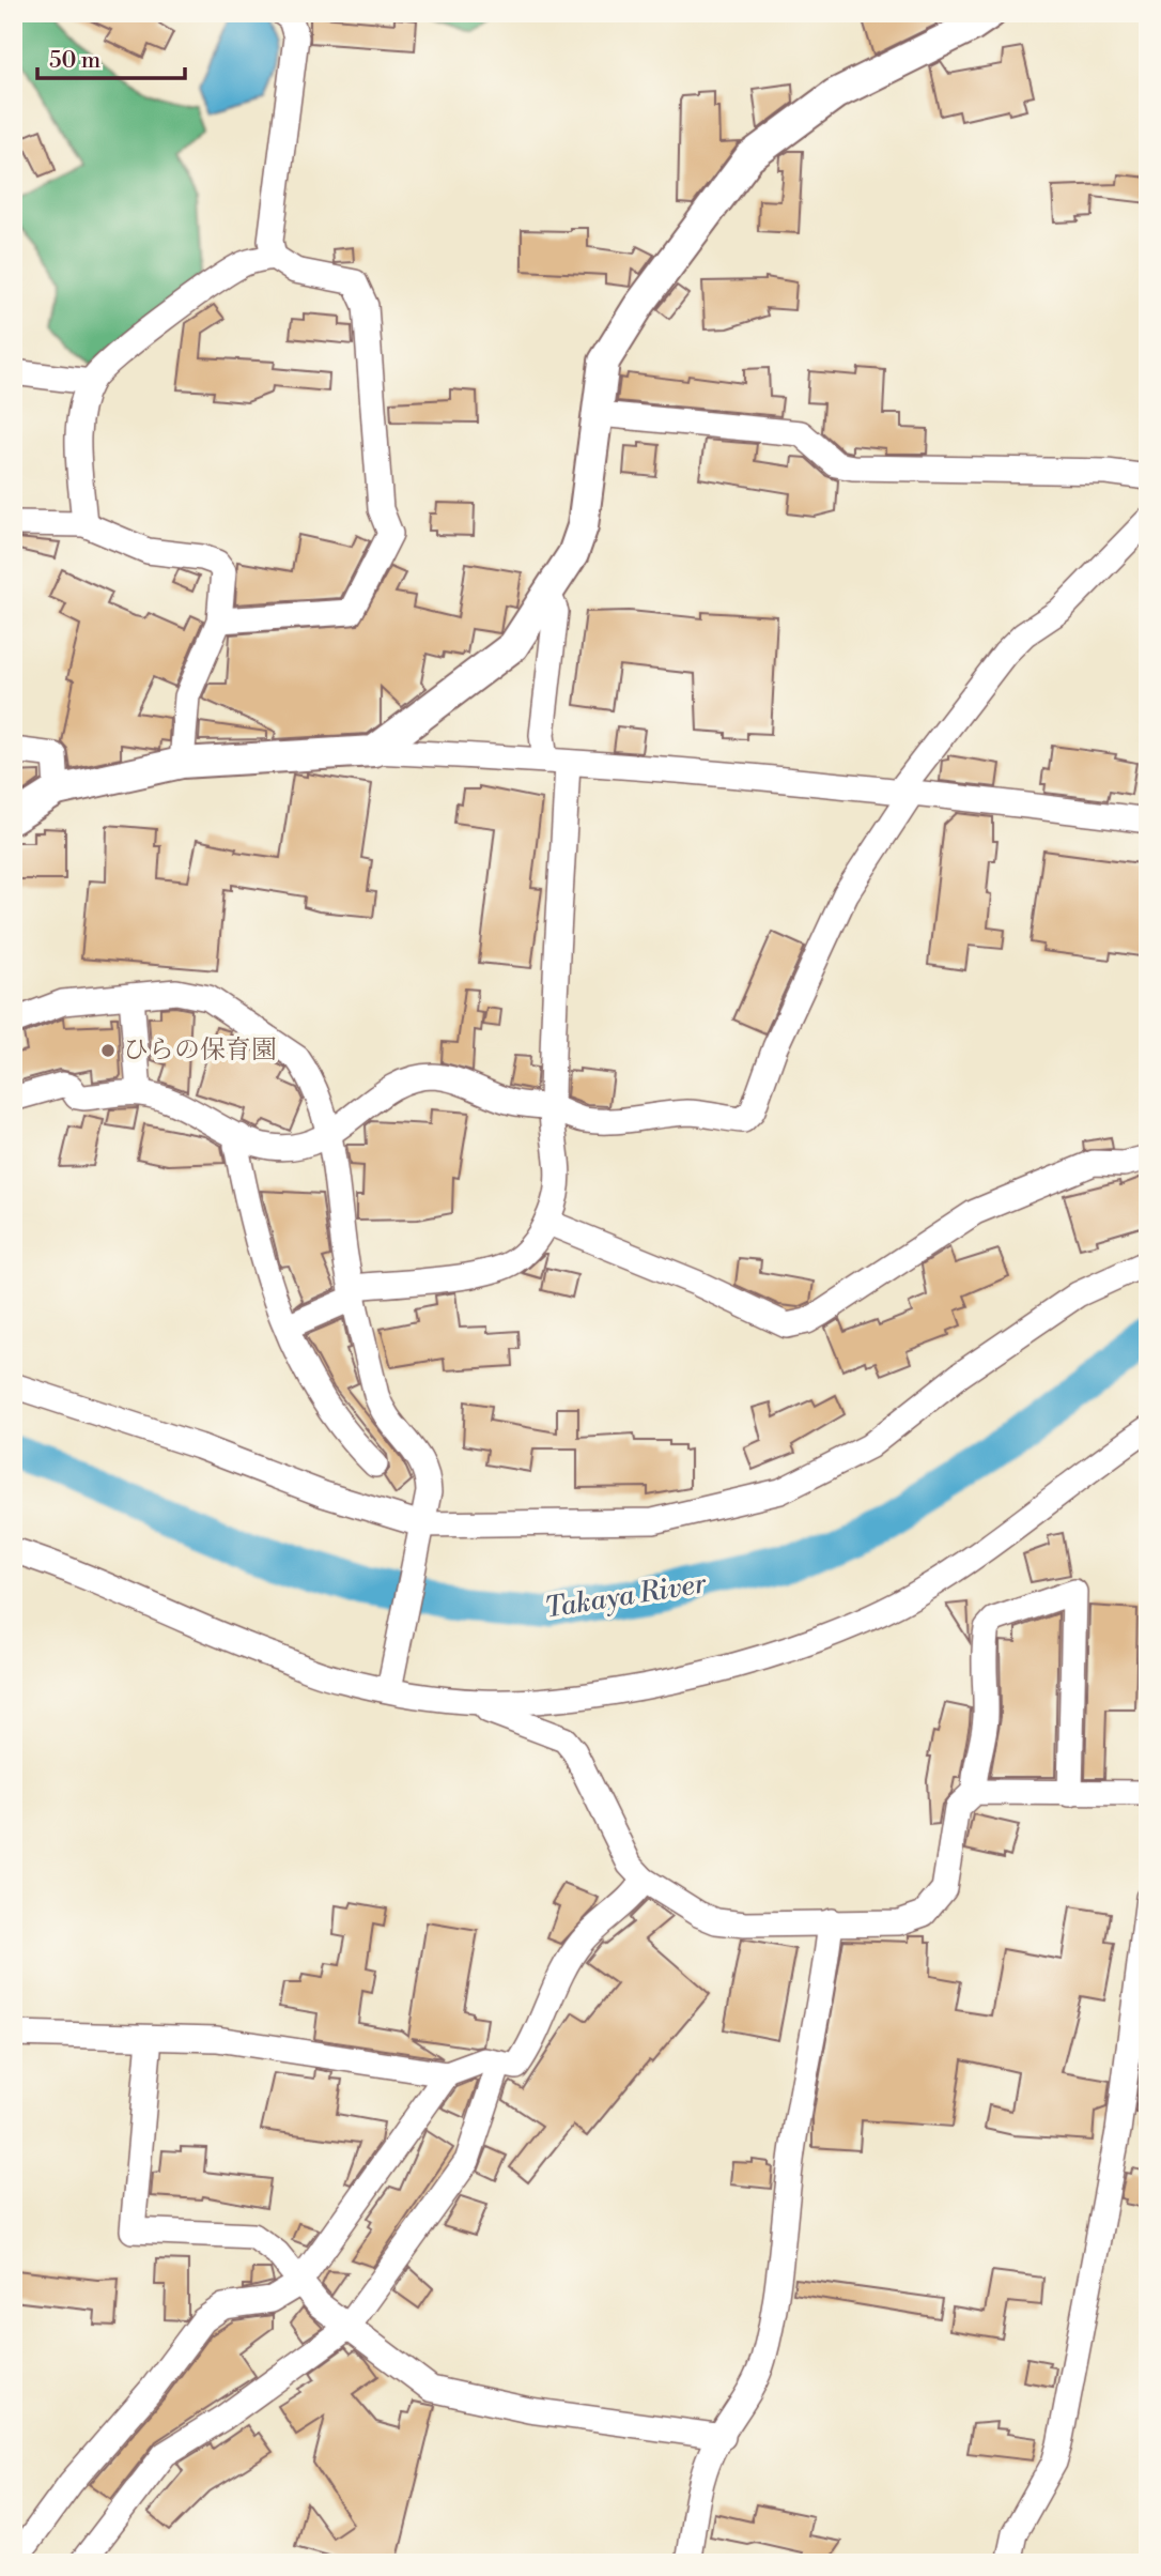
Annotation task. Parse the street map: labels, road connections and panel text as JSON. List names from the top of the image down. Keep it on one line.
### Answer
{"water":["Takaya River"],"places":["ひらの保育園"],"scale_bar":"50 m"}
